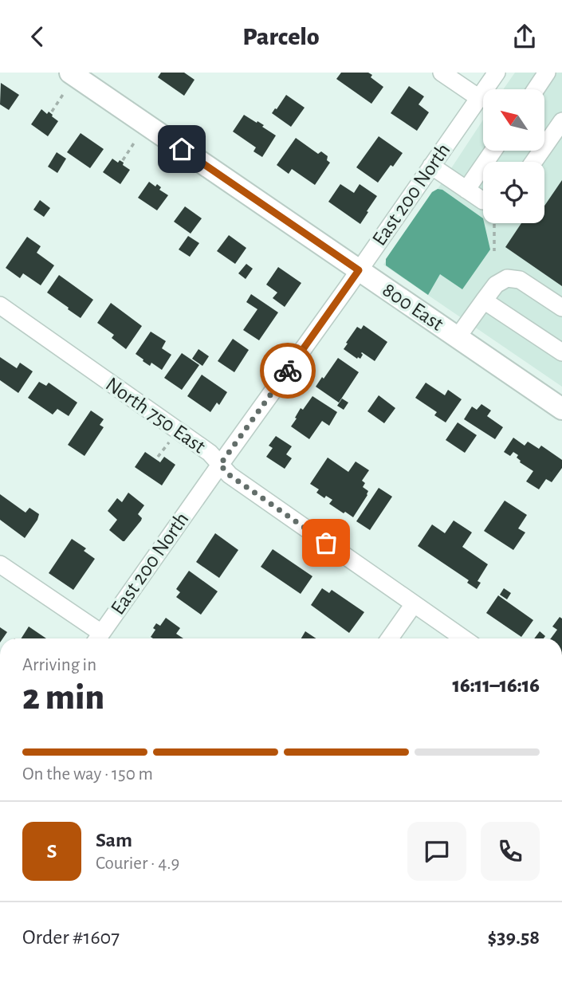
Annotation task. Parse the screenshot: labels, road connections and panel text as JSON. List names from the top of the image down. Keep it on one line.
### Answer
{"streets":{"main road":["800 East"],"street":["East 200 North","North 750 East"]},"crossings":[["East 200 North","800 East"],["East 200 North","North 750 East"]],"north":"top left","page":{"header":"Parcelo","heading":["2 min","Arriving in","16:11–16:16"],"panel":["Sam","Courier · 4.9","Order #1607","$39.58"],"bar":"On the way · 150 m","round":"S"}}
